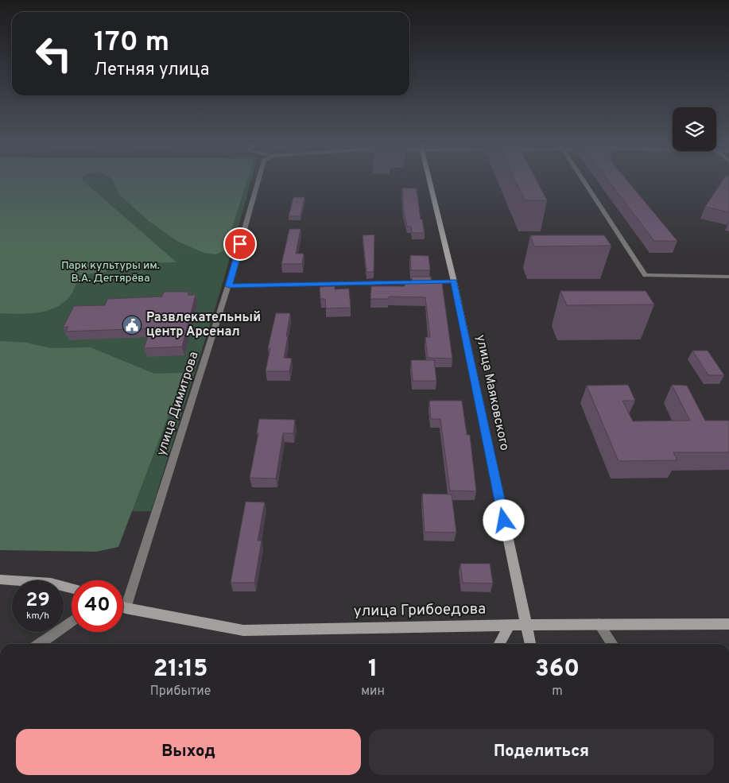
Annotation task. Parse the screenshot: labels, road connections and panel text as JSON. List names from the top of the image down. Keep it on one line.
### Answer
{"streets":{"street":["улица Маяковского","улица Димитрова","улица Грибоедова"]},"crossings":[["улица Маяковского","улица Грибоедова"],["улица Димитрова","улица Грибоедова"]],"parks":["Парк культуры им. В.А. Дегтярёва"],"places":{"public building":["Развлекательный центр Арсенал"]},"page":{"turn":["170 m","Летняя улица"],"speed":"29 km/h","limit":"40","eta":["21:15","Прибытие","1","мин","360","m"],"buttons":["Выход","Поделиться"]}}
